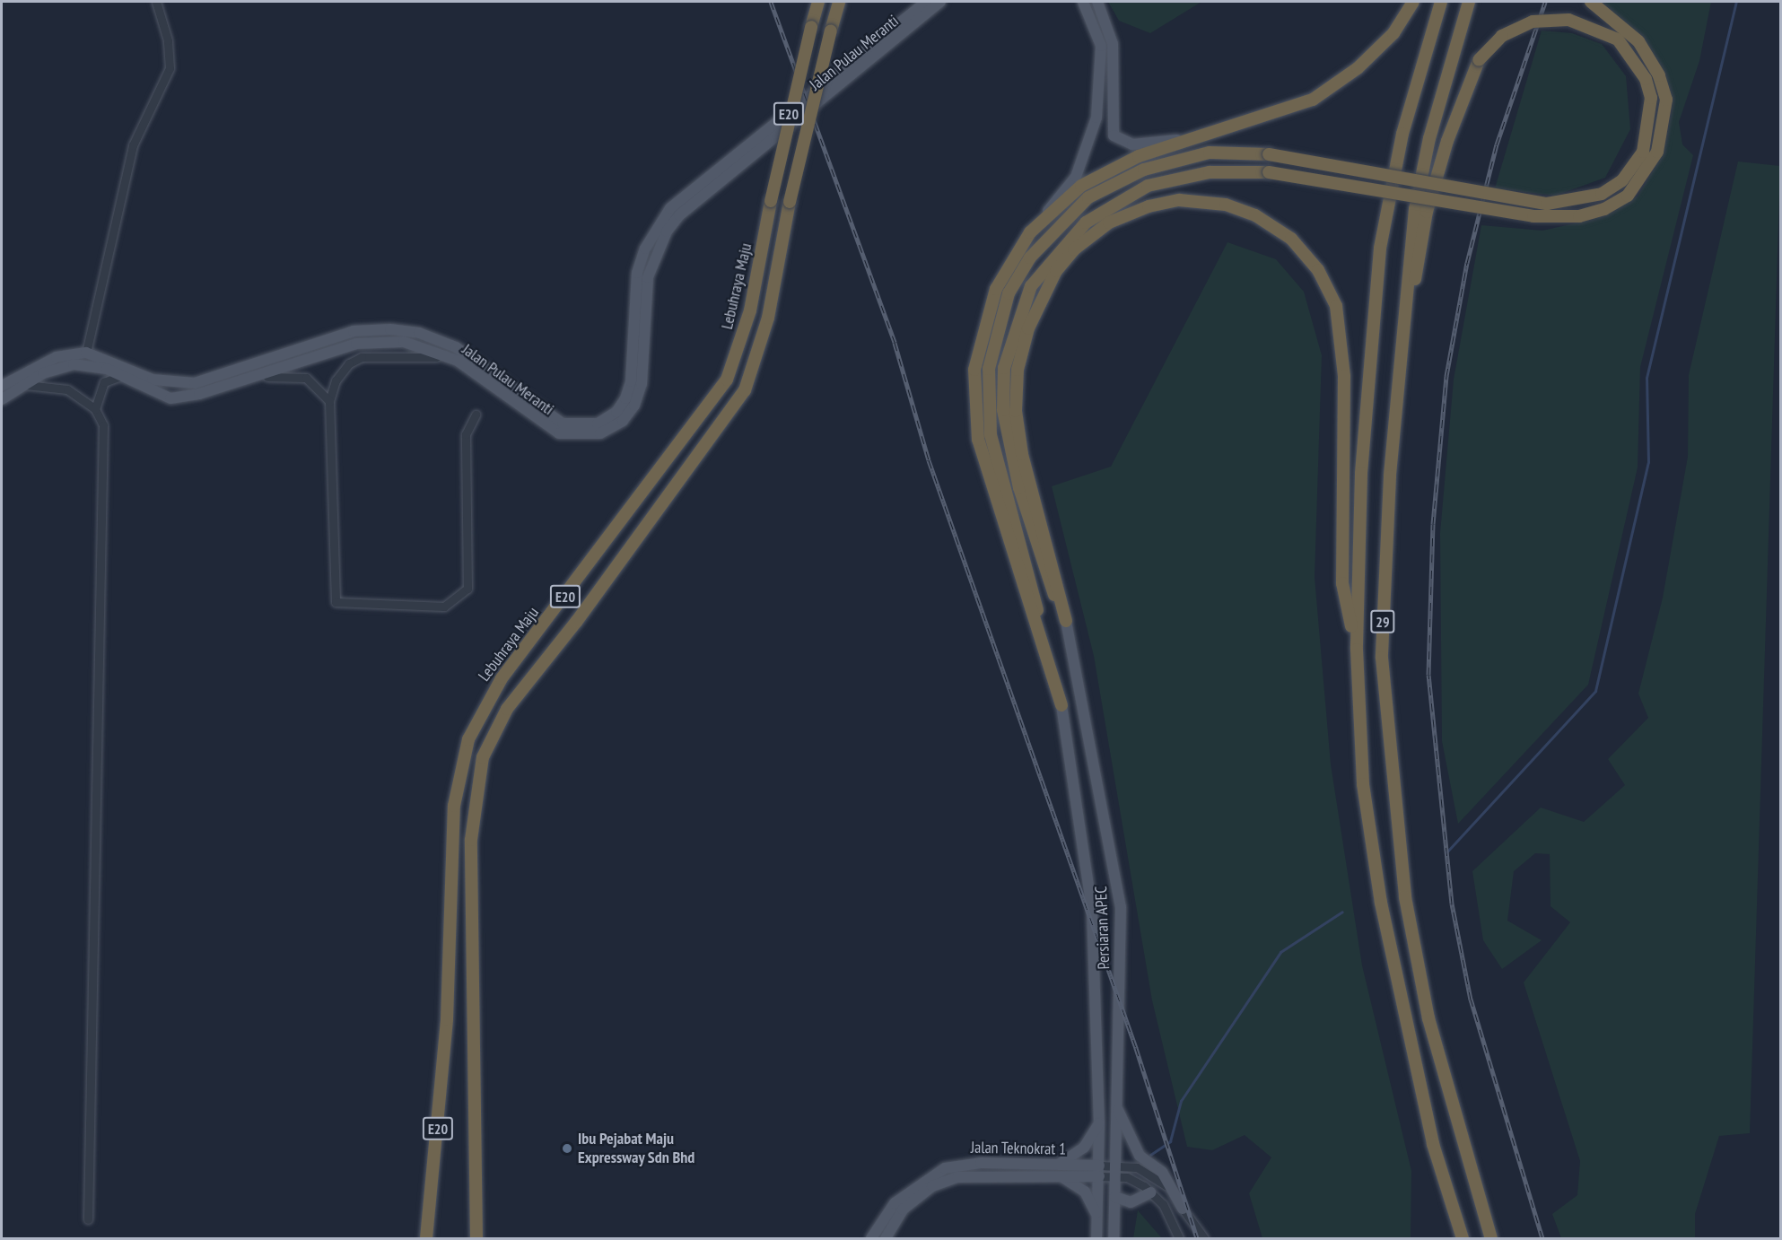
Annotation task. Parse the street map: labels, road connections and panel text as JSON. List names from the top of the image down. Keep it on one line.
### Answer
{"streets":{"highway":["E20","Lebuhraya Maju","29"],"main road":["Jalan Pulau Meranti","Persiaran APEC","Jalan Teknokrat 1"]},"crossings":[["Persiaran APEC","Jalan Teknokrat 1"]],"places":["Ibu Pejabat Maju Expressway Sdn Bhd"]}
